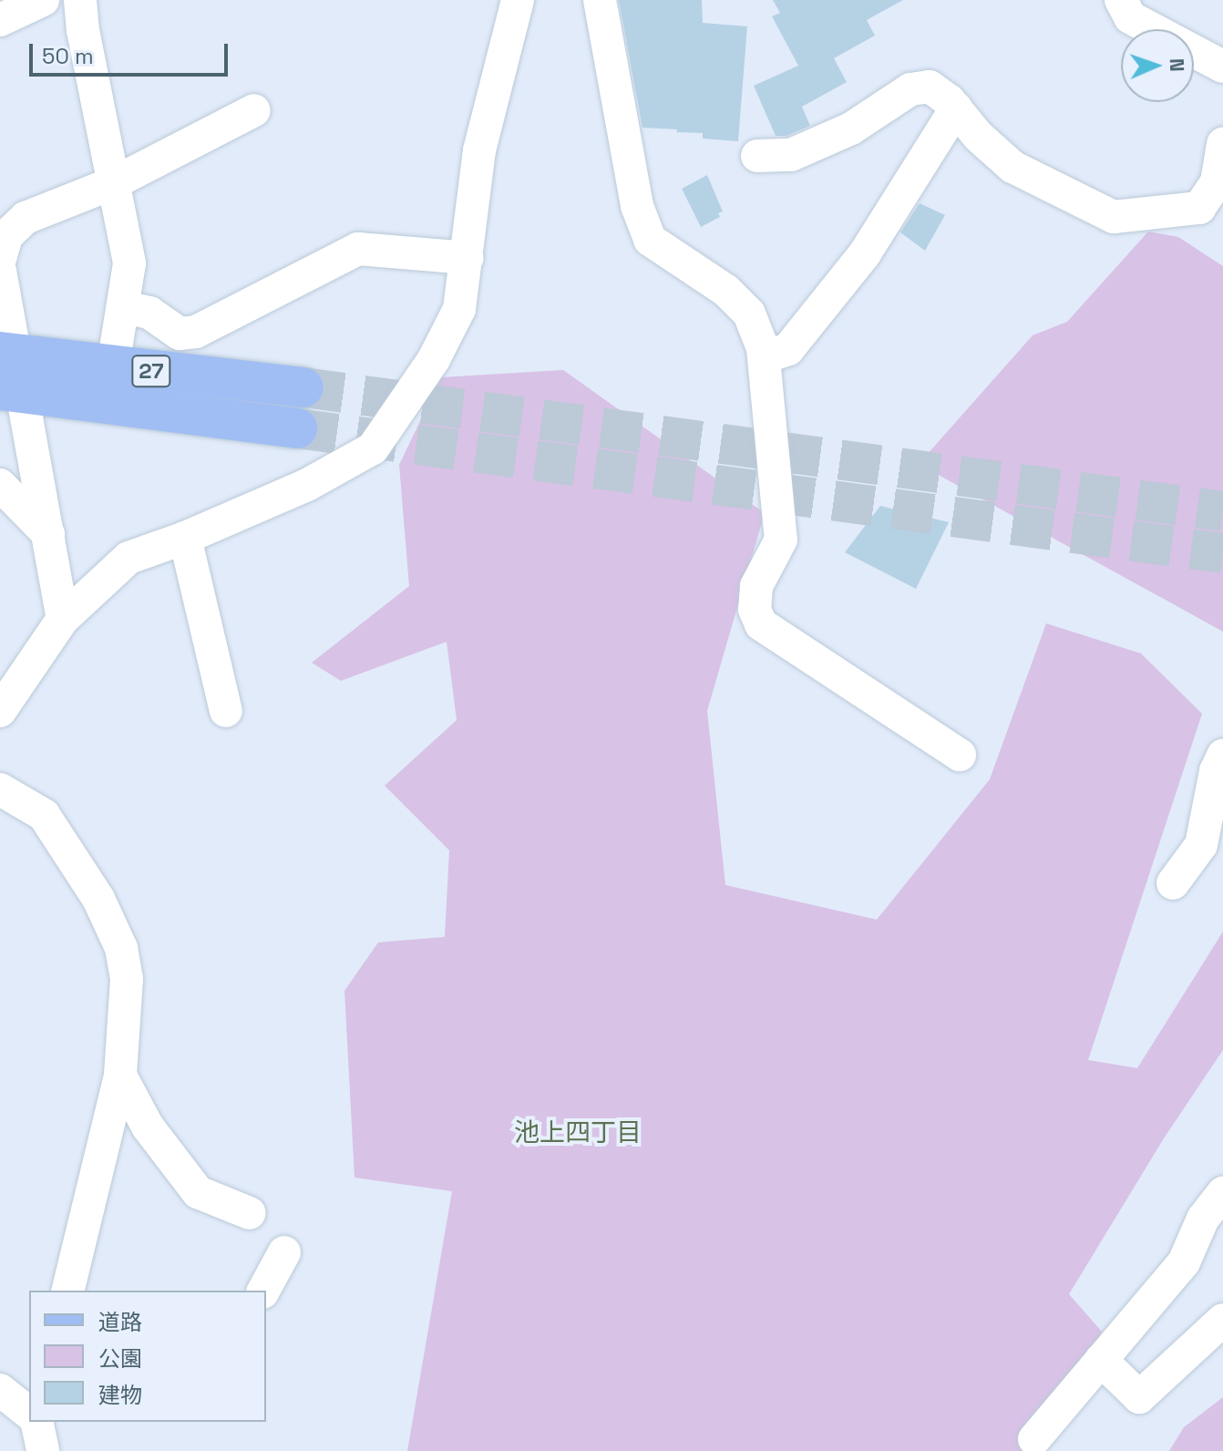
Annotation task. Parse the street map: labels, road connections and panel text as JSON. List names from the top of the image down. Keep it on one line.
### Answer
{"streets":{"main road":["27"]},"districts":["池上四丁目"],"legend":["道路","公園","建物"],"scale_bar":"50 m","north":"right"}
